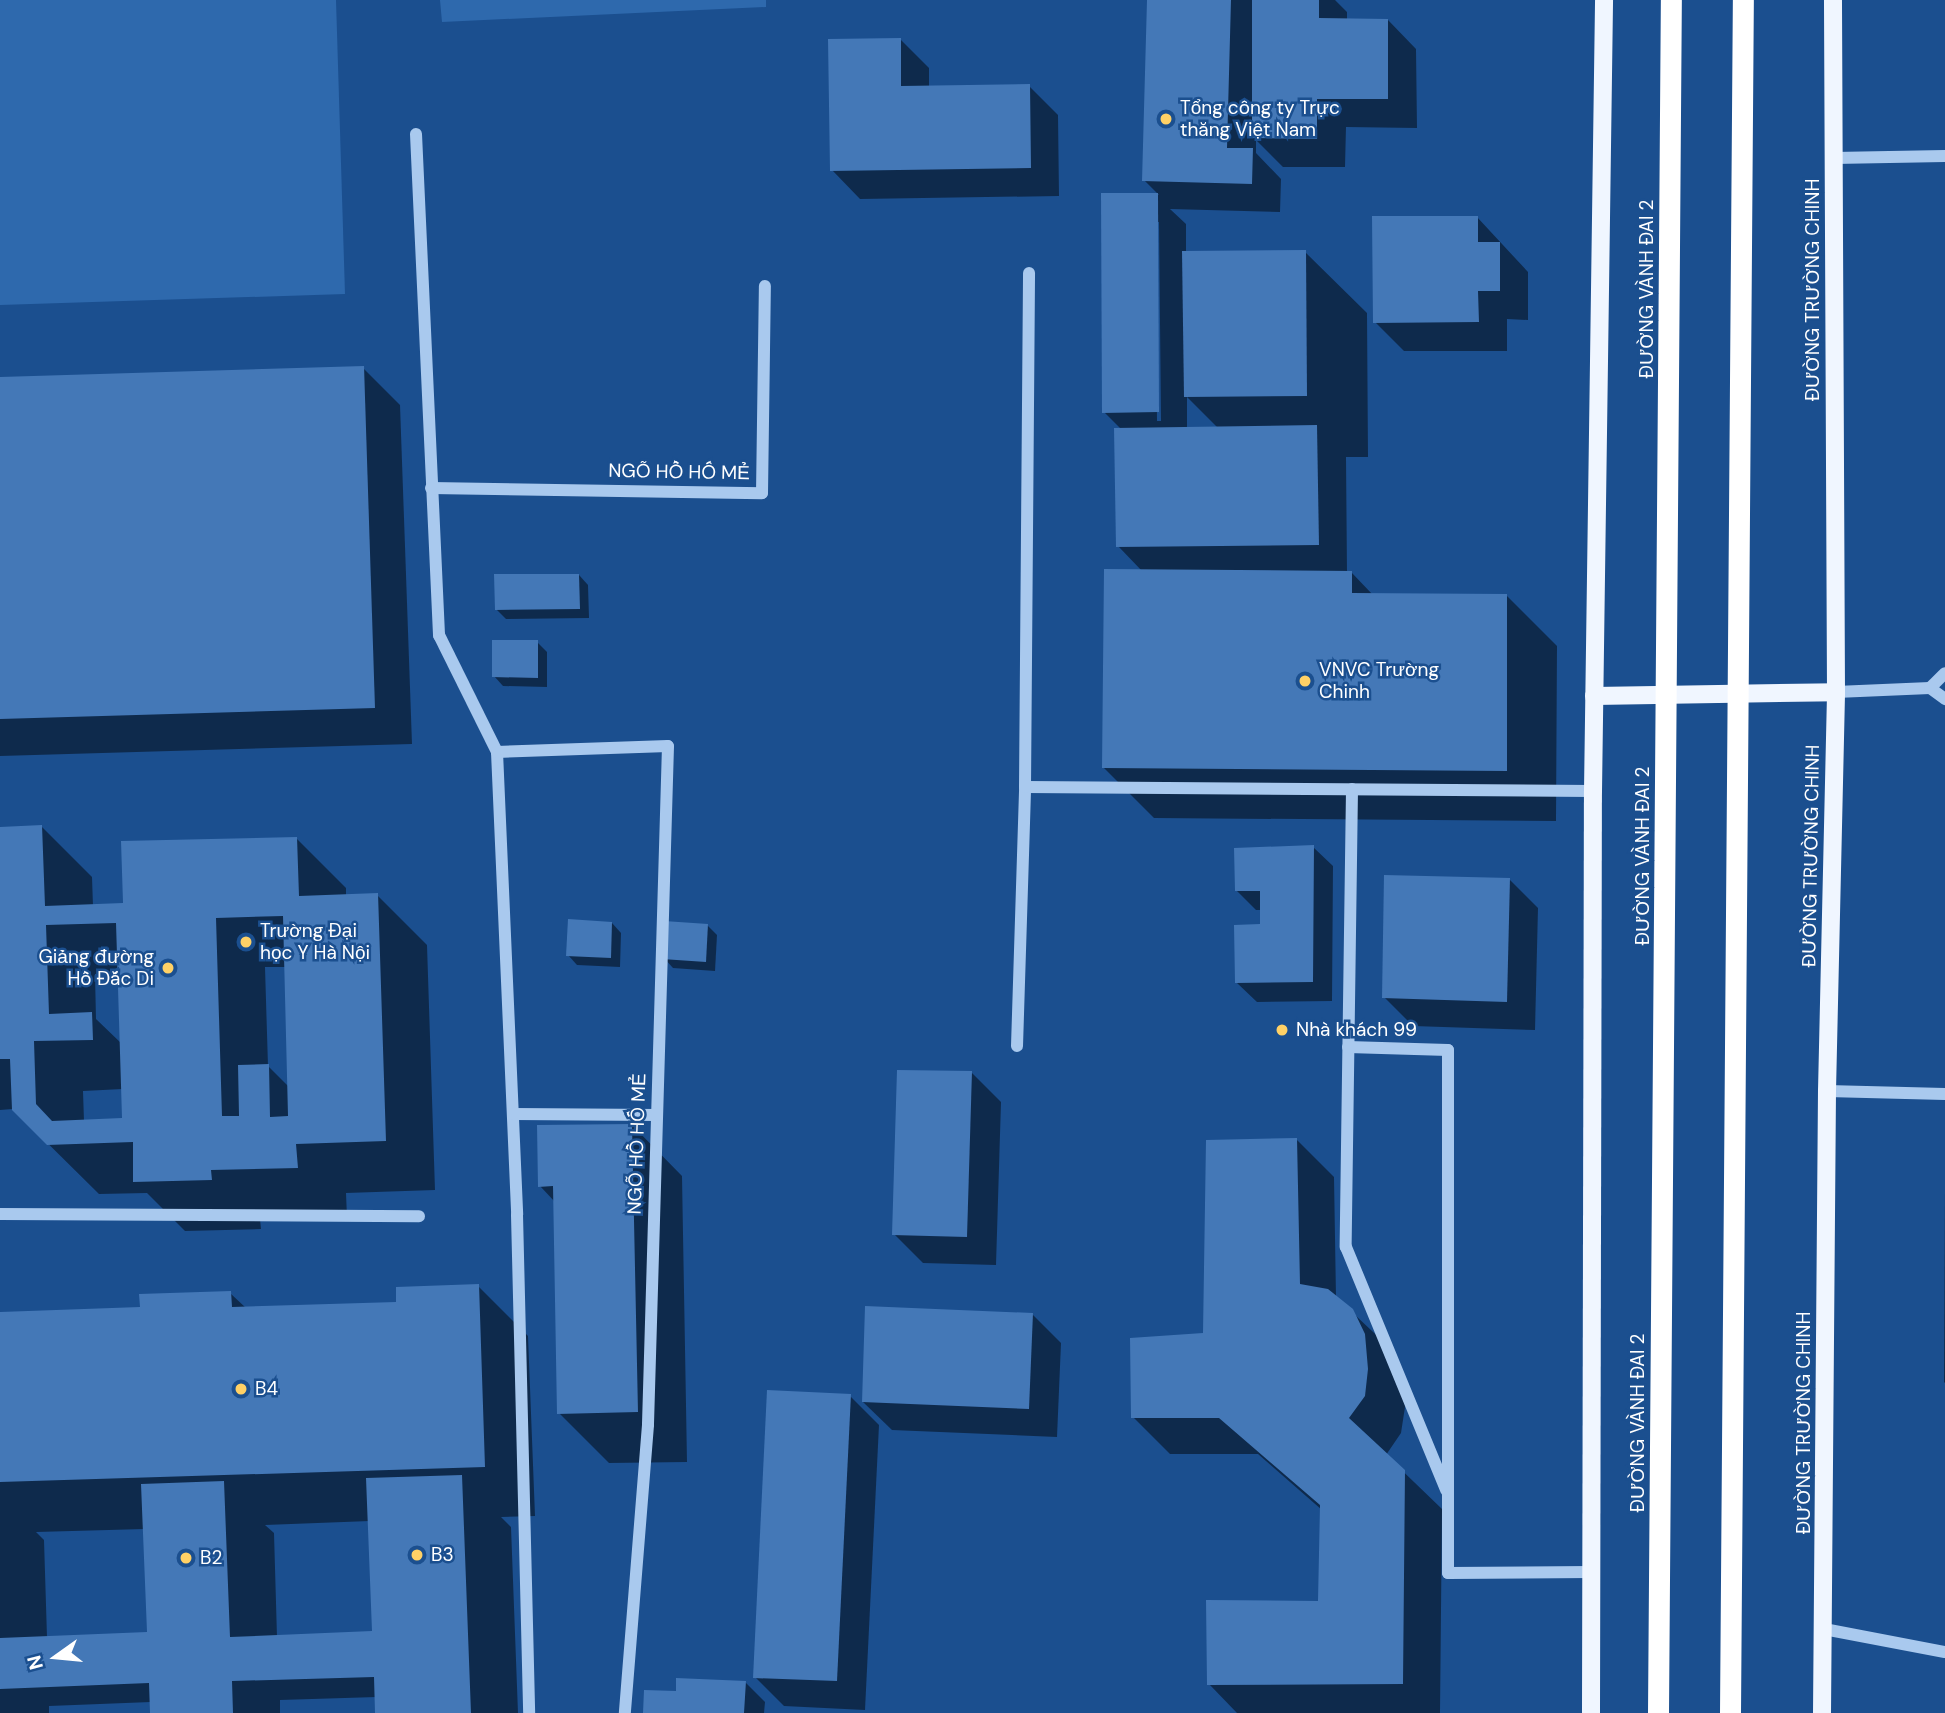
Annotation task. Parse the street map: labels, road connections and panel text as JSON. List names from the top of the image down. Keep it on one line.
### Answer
{"streets":{"highway":["ĐƯỜNG VÀNH ĐAI 2"],"main road":["ĐƯỜNG TRƯỜNG CHINH"],"street":["NGÕ HỒ HỐ MẺ"]},"places":["Tổng công ty Trực thăng Việt Nam","VNVC Trường Chinh","Trường Đại học Y Hà Nội","Giảng đường Hồ Đắc Di","Nhà khách 99","B4","B3","B2"],"north":"left"}
